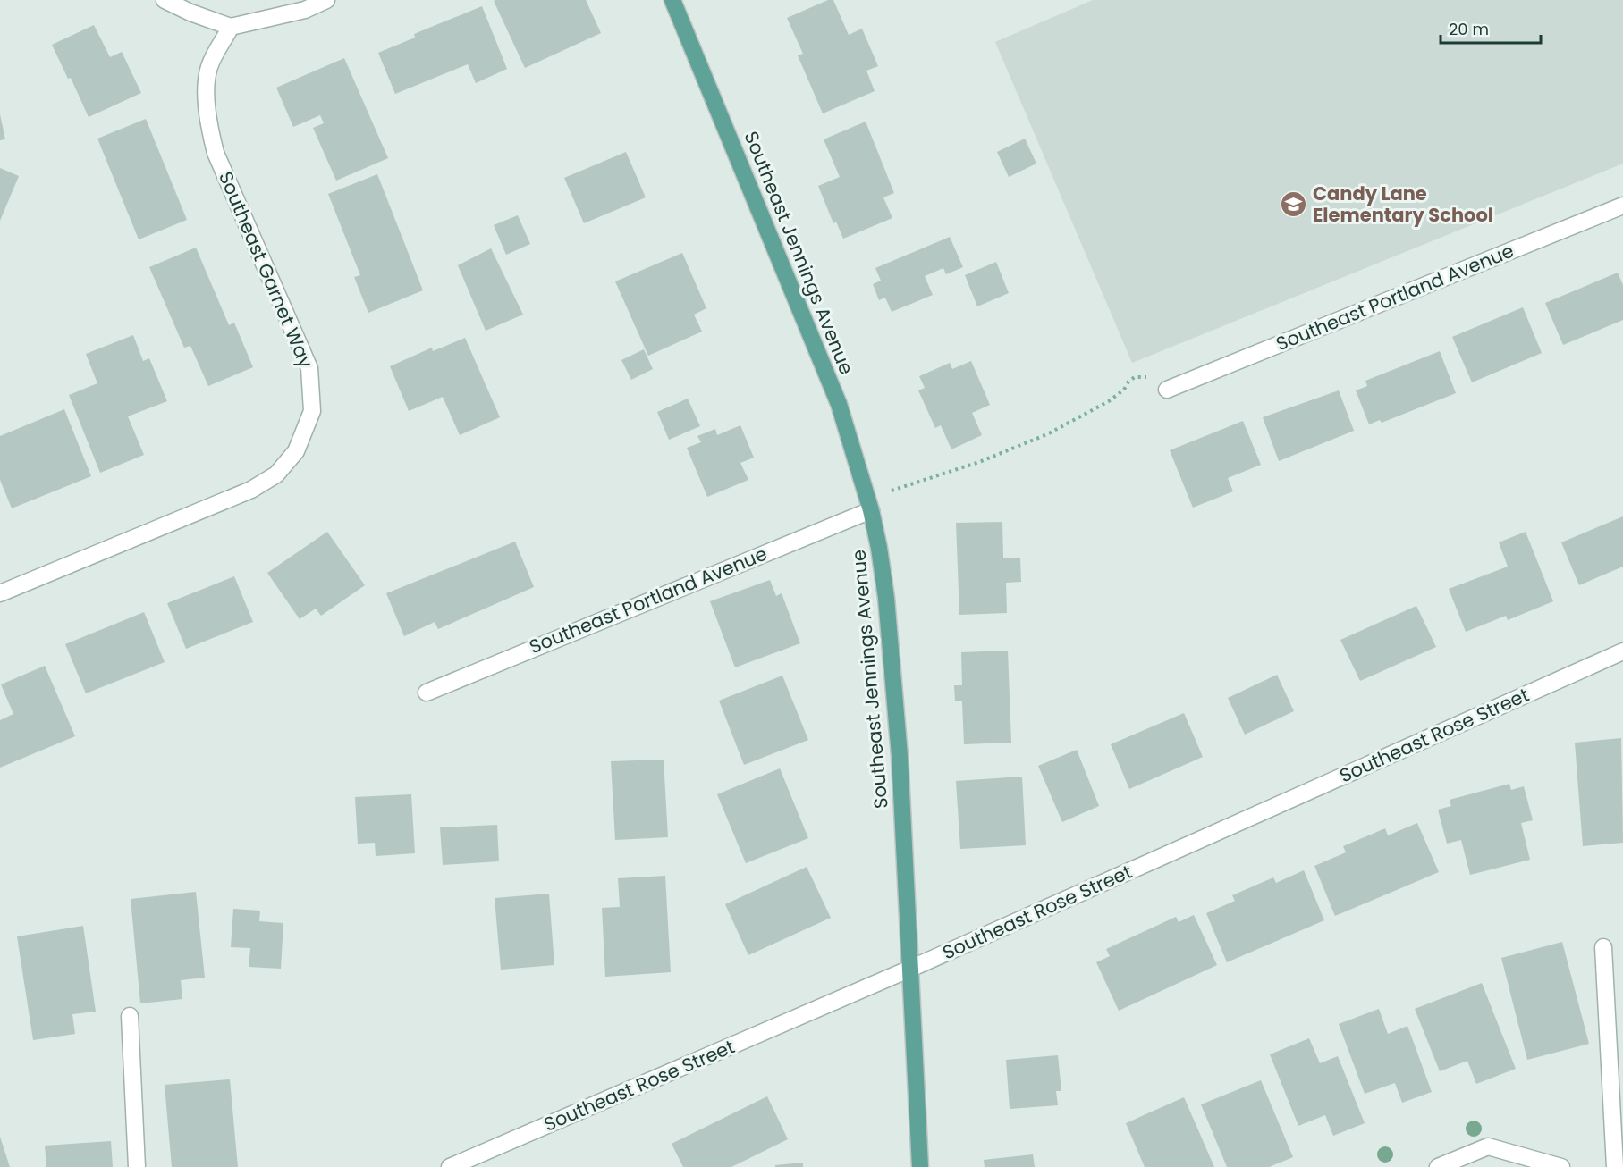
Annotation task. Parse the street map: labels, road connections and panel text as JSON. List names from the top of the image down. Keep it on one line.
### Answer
{"streets":{"main road":["Southeast Jennings Avenue"],"street":["Southeast Garnet Way","Southeast Portland Avenue","Southeast Rose Street"]},"crossings":[["Southeast Jennings Avenue","Southeast Portland Avenue"],["Southeast Jennings Avenue","Southeast Rose Street"]],"places":{"school or university":["Candy Lane Elementary School"]},"scale_bar":"20 m"}
